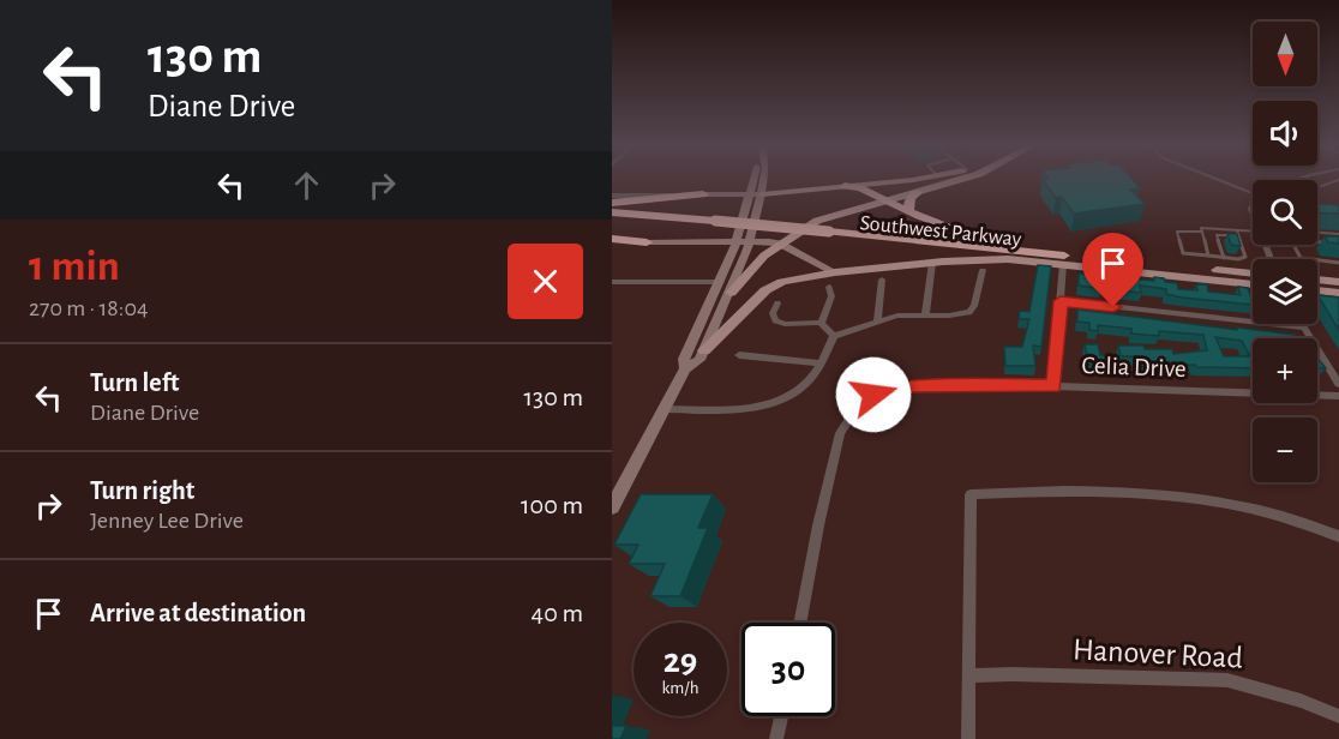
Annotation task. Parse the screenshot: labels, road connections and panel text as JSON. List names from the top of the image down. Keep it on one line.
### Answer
{"streets":{"highway":["Southwest Parkway"],"street":["Celia Drive","Hanover Road"]},"north":"bottom","page":{"turn":["130 m","Diane Drive"],"map_buttons":["+","−"],"heading":["1 min","270 m · 18:04"],"list":[{"name":"Turn left","note":"Diane Drive","value":"130 m"},{"name":"Turn right","note":"Jenney Lee Drive","value":"100 m"},{"name":"Arrive at destination","value":"40 m"}],"speed":"29 km/h","limit":"30"}}
